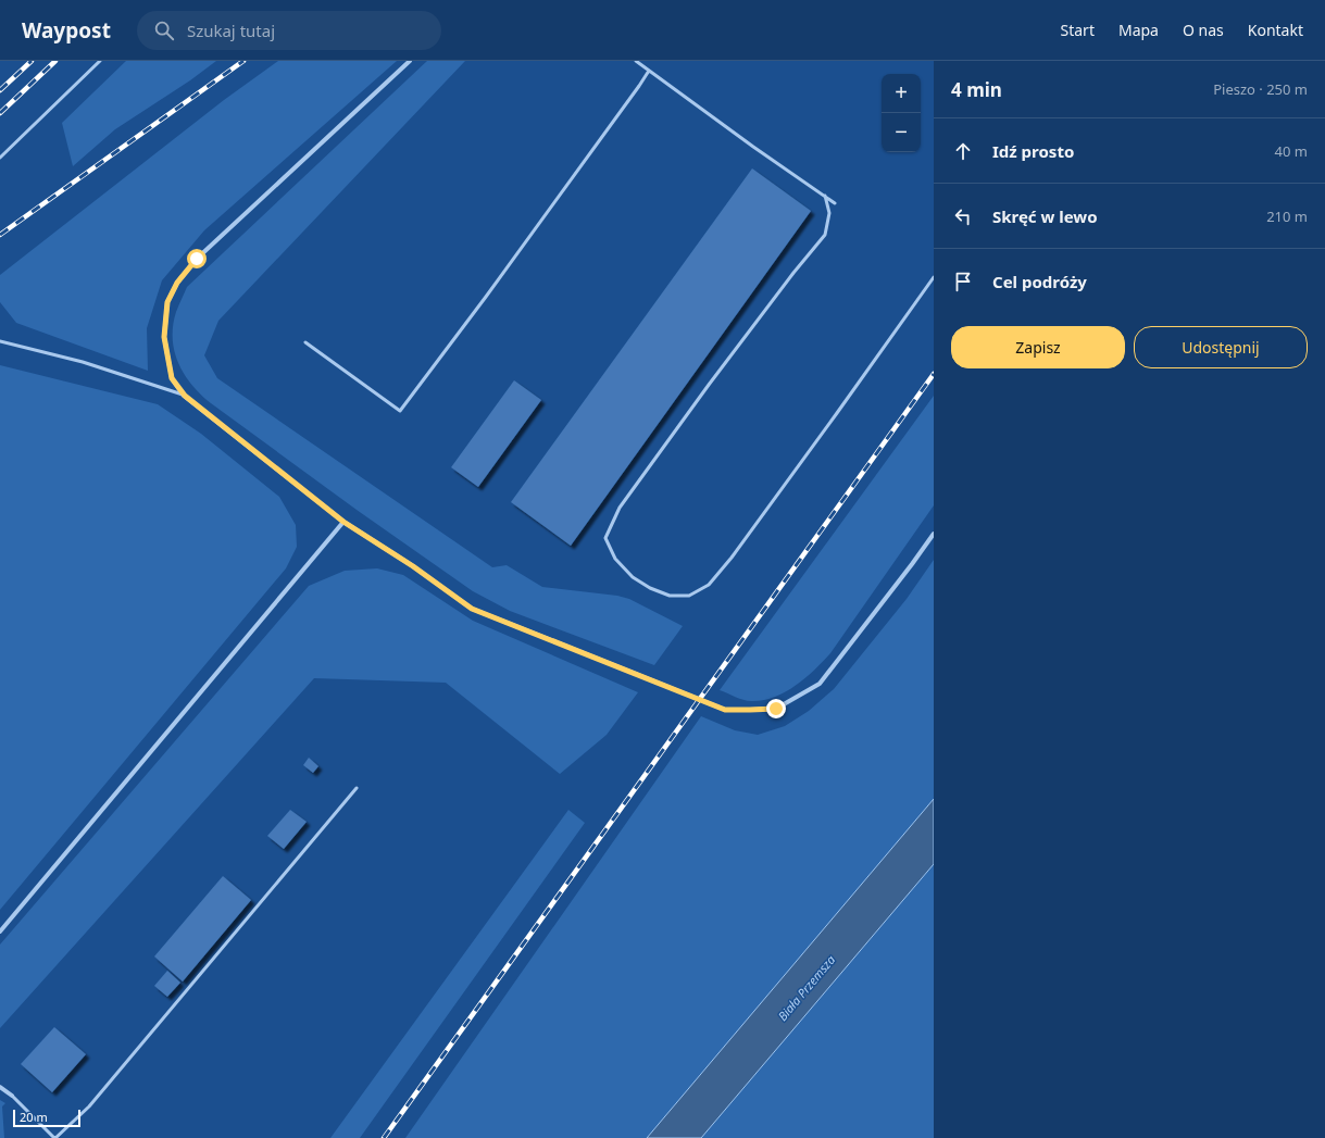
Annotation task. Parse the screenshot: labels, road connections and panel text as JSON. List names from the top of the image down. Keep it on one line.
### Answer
{"water":["Biała Przemsza"],"scale_bar":"20 m","page":{"header":"Waypost","search":"Szukaj tutaj","nav":["Start","Mapa","O nas","Kontakt"],"heading":["4 min","Pieszo · 250 m"],"map_buttons":["+","−"],"list":[["Idź prosto","40 m"],["Skręć w lewo","210 m"],"Cel podróży"],"buttons":["Zapisz","Udostępnij"],"scale":"20 m"}}
